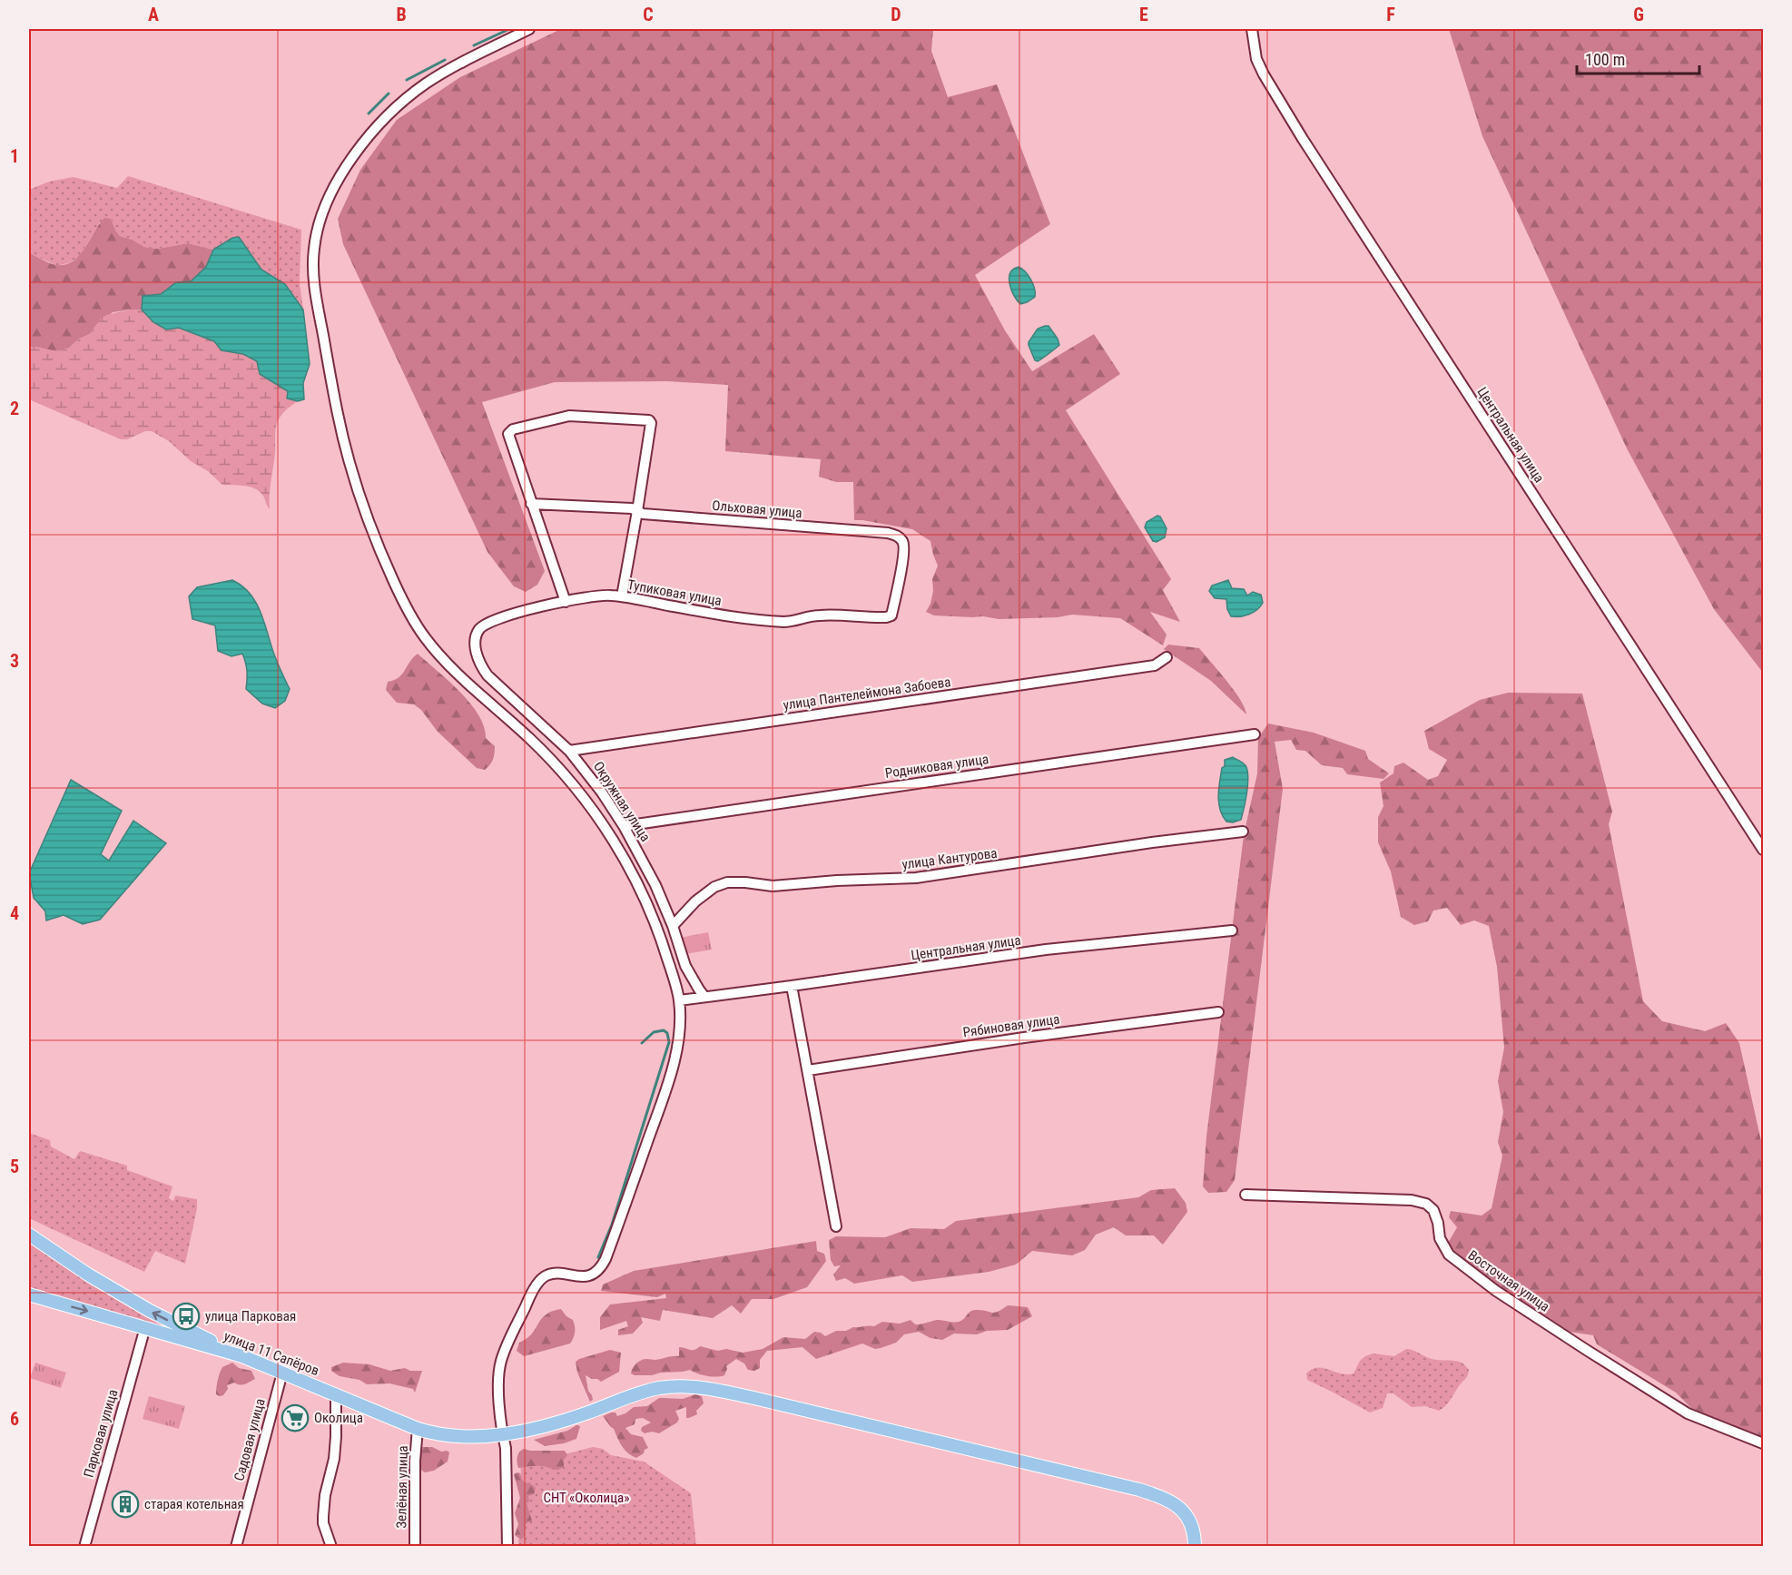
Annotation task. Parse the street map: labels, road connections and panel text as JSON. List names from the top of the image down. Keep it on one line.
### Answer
{"streets":{"main road":["улица 11 Сапёров"],"street":["Центральная улица","Ольховая улица","Тупиковая улица","улица Пантелеймона Забоева","Родниковая улица","Окружная улица","улица Кантурова","Рябиновая улица","Восточная улица","Парковая улица","Садовая улица","Зелёная улица"]},"crossings":[["Центральная улица","Окружная улица"],["Ольховая улица","Тупиковая улица"],["Тупиковая улица","Окружная улица"],["улица Пантелеймона Забоева","Окружная улица"],["Родниковая улица","Окружная улица"],["Окружная улица","улица Кантурова"],["улица 11 Сапёров","Парковая улица"],["улица 11 Сапёров","Садовая улица"],["улица 11 Сапёров","Зелёная улица"]],"parks":["СНТ «Околица»"],"places":{"bus stop":["улица Парковая"],"supermarket":["Околица"],"building":["старая котельная"]},"scale_bar":"100 m","grid":{"columns":["A","B","C","D","E","F","G"],"rows":["1","2","3","4","5","6"]}}
